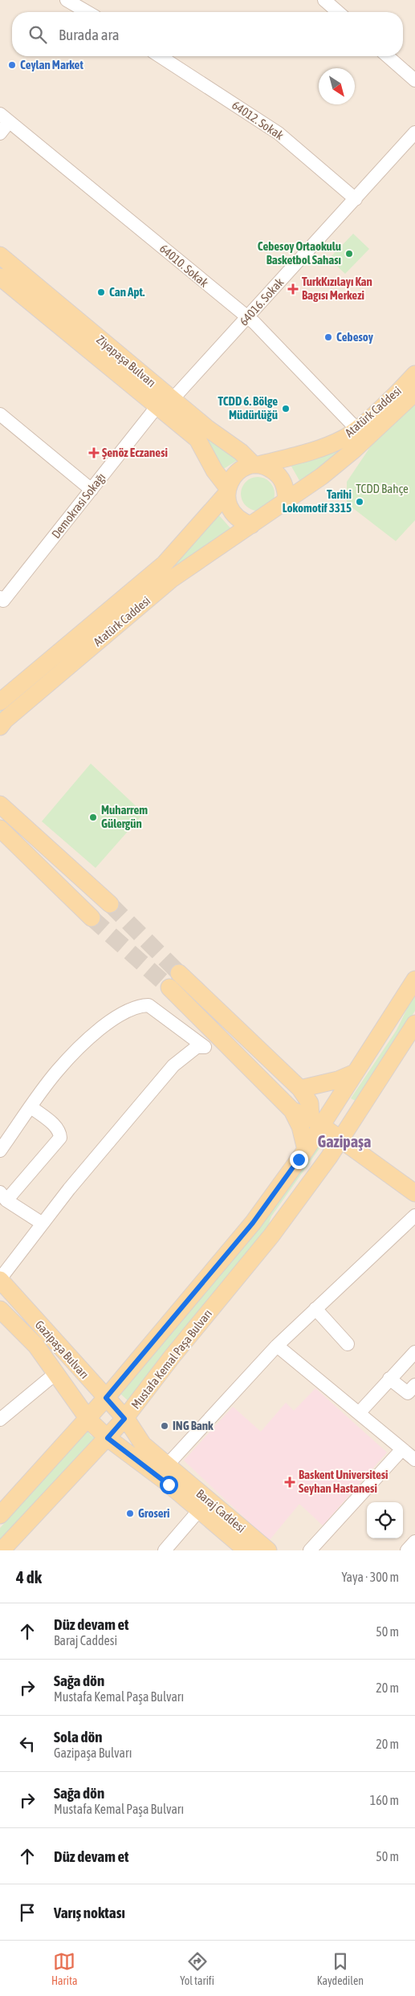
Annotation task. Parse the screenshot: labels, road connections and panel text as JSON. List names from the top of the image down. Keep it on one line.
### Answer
{"streets":{"main road":["Ziyapaşa Bulvarı","Atatürk Caddesi","Gazipaşa Bulvarı","Mustafa Kemal Paşa Bulvarı","Baraj Caddesi"],"street":["64012. Sokak","64010. Sokak","64016. Sokak","Demokrasi Sokağı"]},"crossings":[["64012. Sokak","64016. Sokak"],["64010. Sokak","64016. Sokak"],["64010. Sokak","Atatürk Caddesi"],["64016. Sokak","Ziyapaşa Bulvarı"],["Ziyapaşa Bulvarı","Atatürk Caddesi"],["Ziyapaşa Bulvarı","Demokrasi Sokağı"],["Gazipaşa Bulvarı","Mustafa Kemal Paşa Bulvarı"],["Gazipaşa Bulvarı","Baraj Caddesi"],["Mustafa Kemal Paşa Bulvarı","Baraj Caddesi"]],"districts":["Gazipaşa"],"parks":["TCDD Bahçe"],"places":{"other":["Ceylan Market","Cebesoy Ortaokulu Basketbol Sahası","Can Apt.","Cebesoy","TCDD 6. Bölge Müdürlüğü","Tarihi Lokomotif 3315","Muharrem Gülergün","ING Bank","Groseri"],"health":["TurkKızılayı Kan Bagısı Merkezi","Şenöz Eczanesi","Baskent Universitesi Seyhan Hastanesi"]},"north":"bottom right","page":{"search":"Burada ara","heading":["4 dk","Yaya · 300 m"],"list":[["Düz devam et","Baraj Caddesi","50 m"],["Sağa dön","Mustafa Kemal Paşa Bulvarı","20 m"],["Sola dön","Gazipaşa Bulvarı","20 m"],["Sağa dön","Mustafa Kemal Paşa Bulvarı","160 m"],["Düz devam et","50 m"],"Varış noktası"],"nav":["Harita","Yol tarifi","Kaydedilen"]}}
